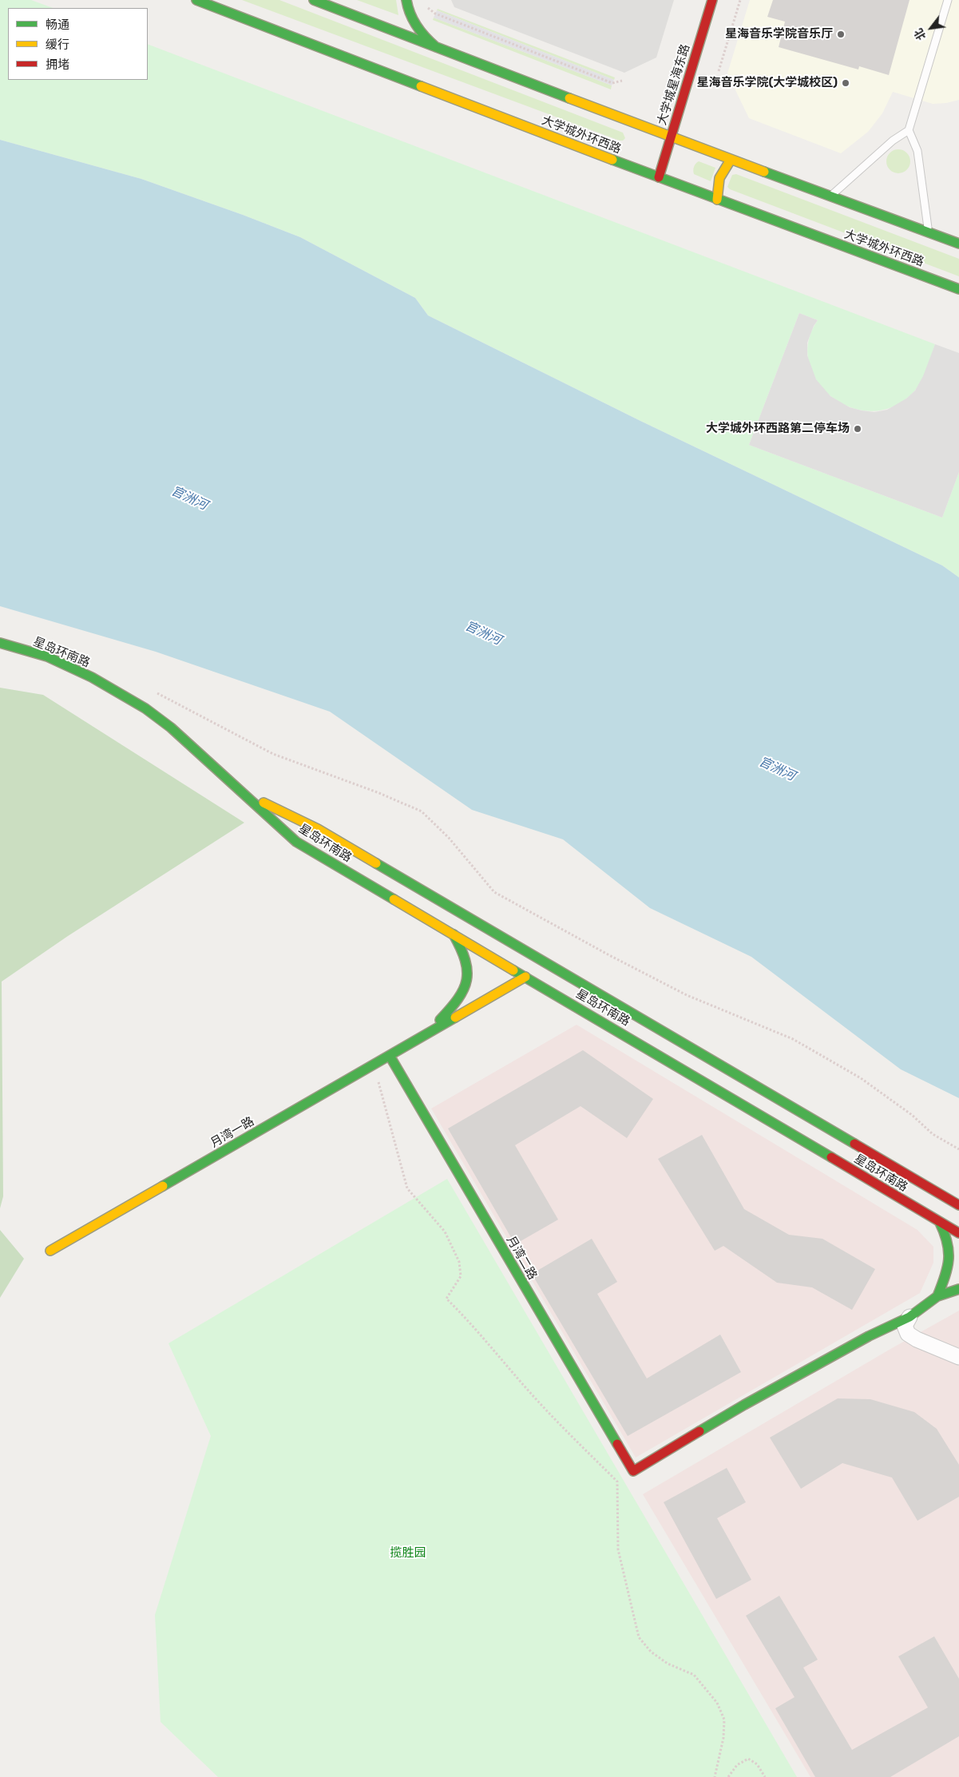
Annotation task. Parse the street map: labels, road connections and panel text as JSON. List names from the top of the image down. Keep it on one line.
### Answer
{"streets":{"main road":["大学城星海东路","大学城外环西路","星岛环南路","月湾一路","月湾二路"]},"crossings":[["大学城星海东路","大学城外环西路"],["星岛环南路","月湾一路"],["月湾一路","月湾二路"]],"water":["官洲河"],"parks":["揽胜园"],"places":["星海音乐学院音乐厅","星海音乐学院(大学城校区)","大学城外环西路第二停车场"],"legend":["畅通","缓行","拥堵"],"north":"bottom left"}
